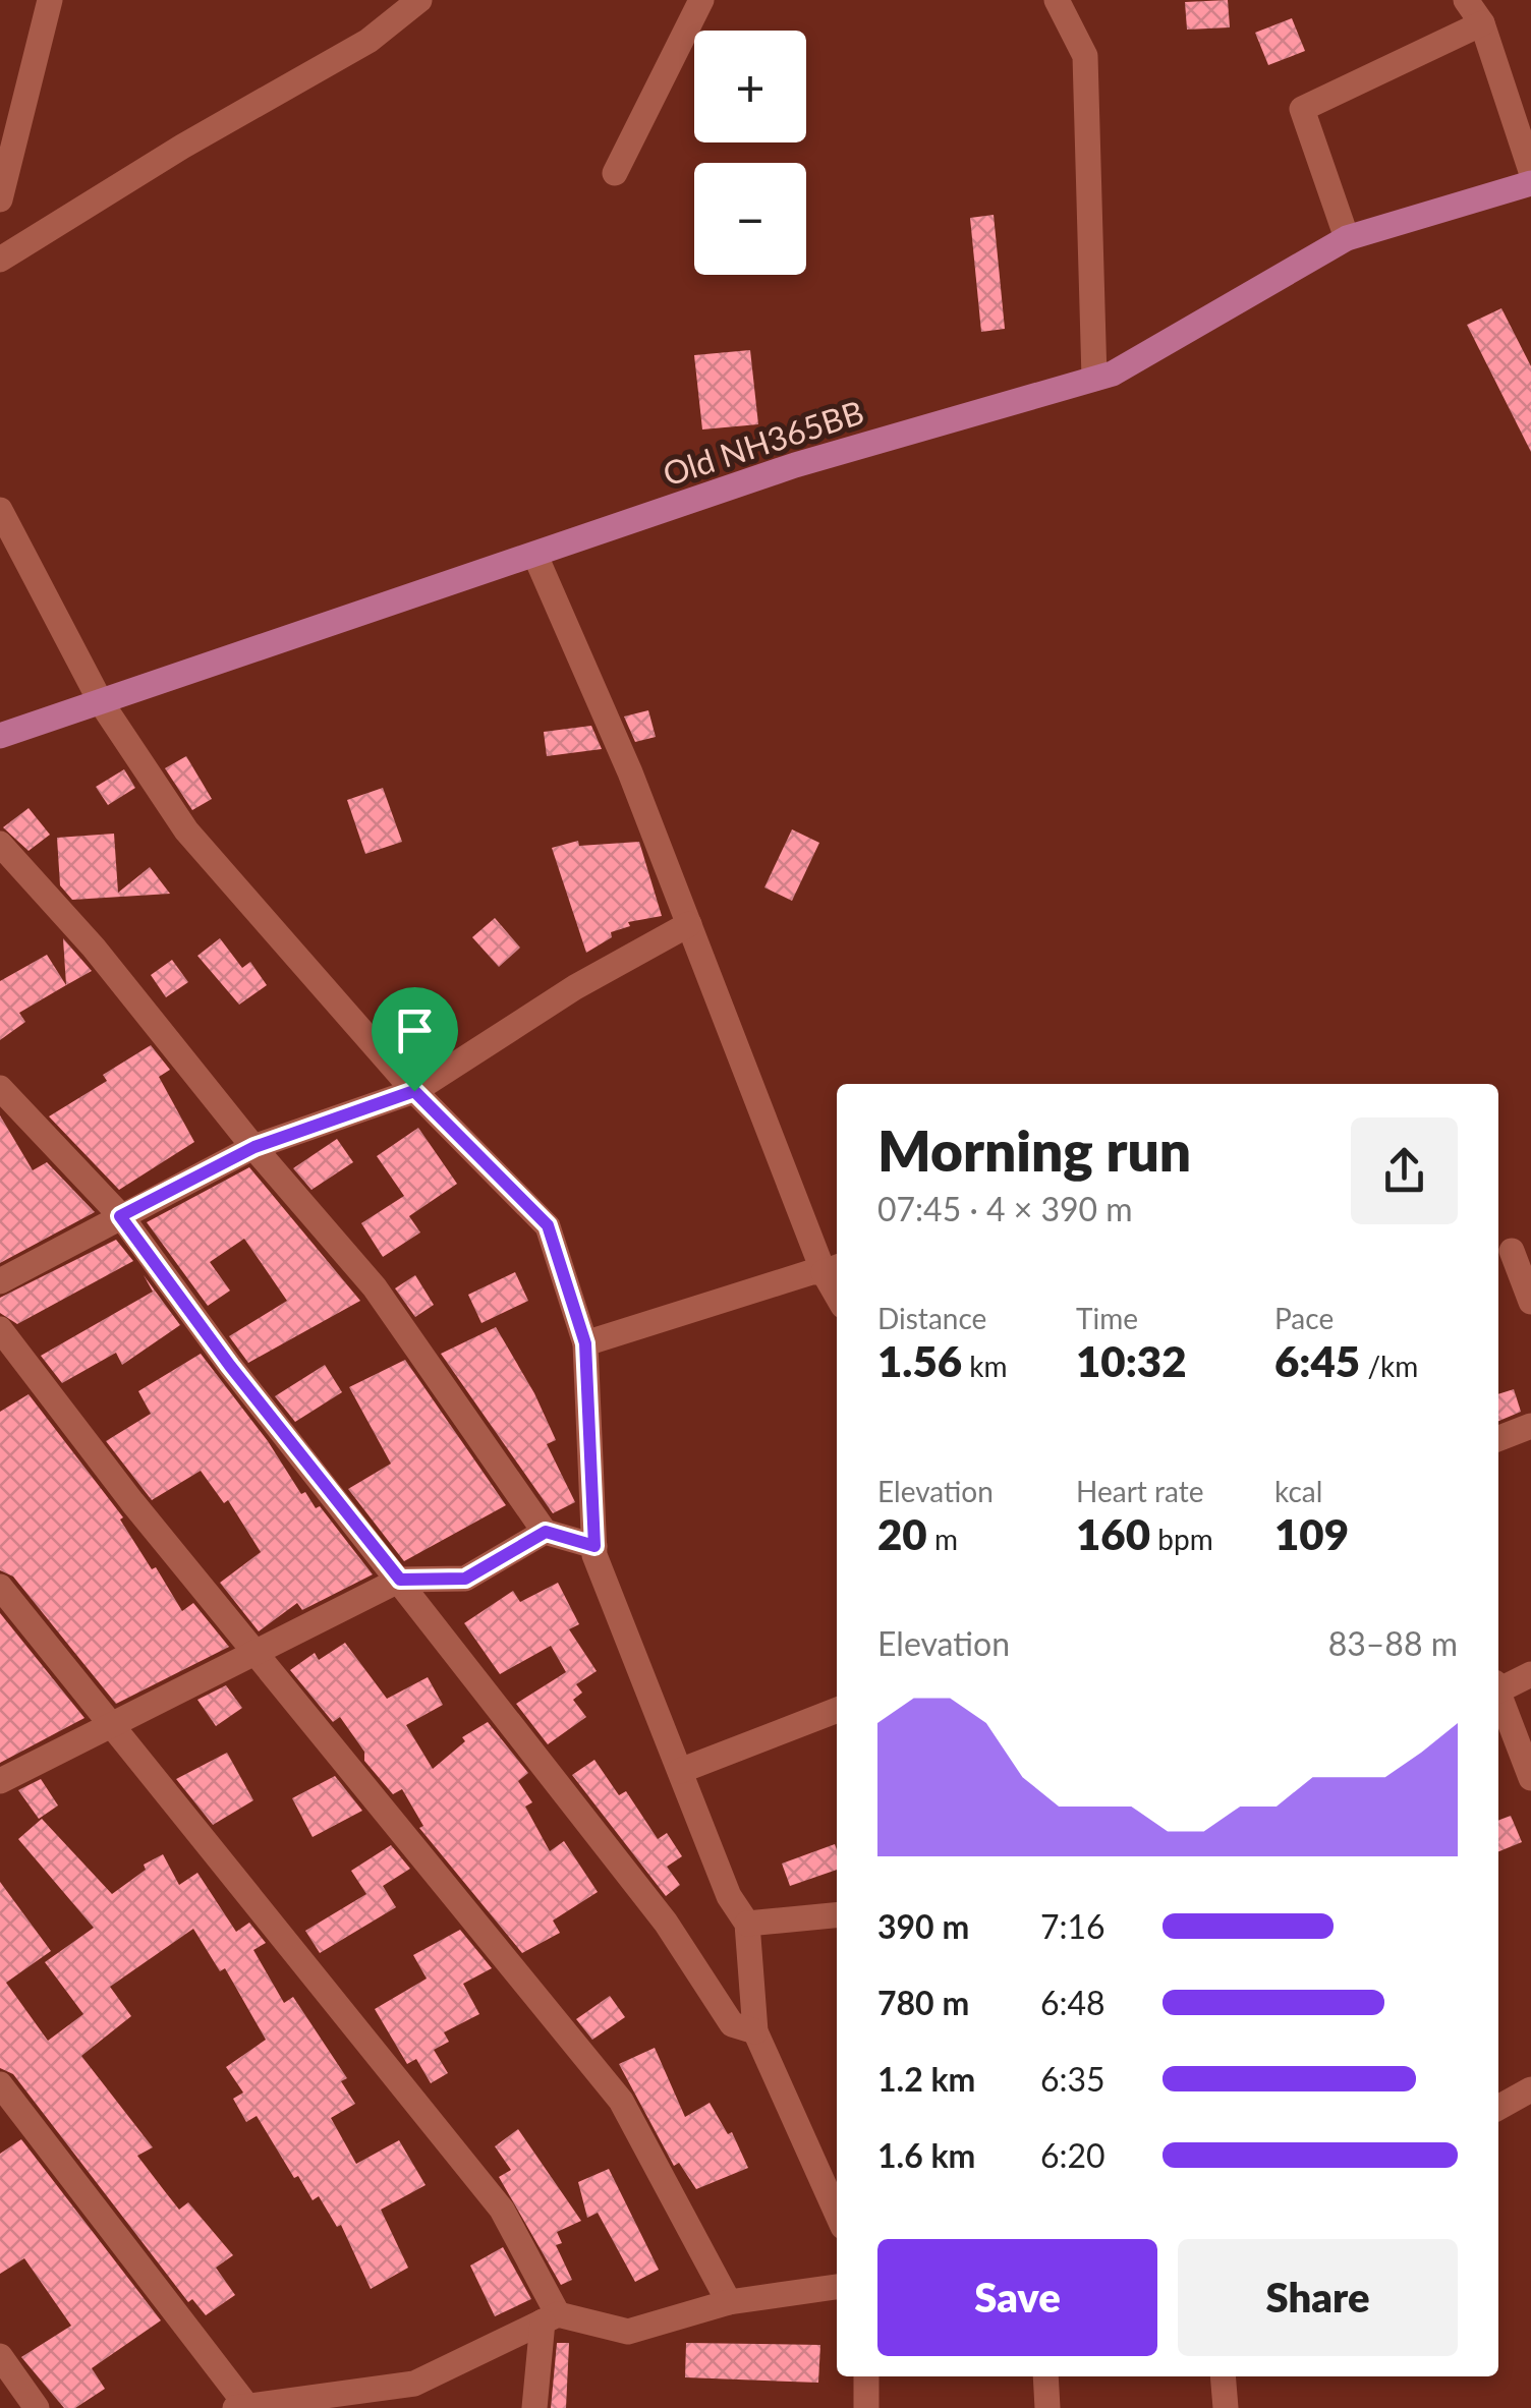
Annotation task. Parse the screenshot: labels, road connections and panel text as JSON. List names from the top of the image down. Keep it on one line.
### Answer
{"streets":{"main road":["Old NH365BB"]},"page":{"map_buttons":["+","−"],"heading":["Morning run","07:45 · 4 × 390 m"],"stats":[["Distance","1.56 km"],["Time","10:32"],["Pace","6:45 /km"],["Elevation","20 m"],["Heart rate","160 bpm"],["kcal","109"]],"chart":["Elevation","83–88 m"],"list":[{"name":"390 m","note":"7:16"},{"name":"780 m","note":"6:48"},{"name":"1.2 km","note":"6:35"},{"name":"1.6 km","note":"6:20"}],"buttons":["Save","Share"]}}
